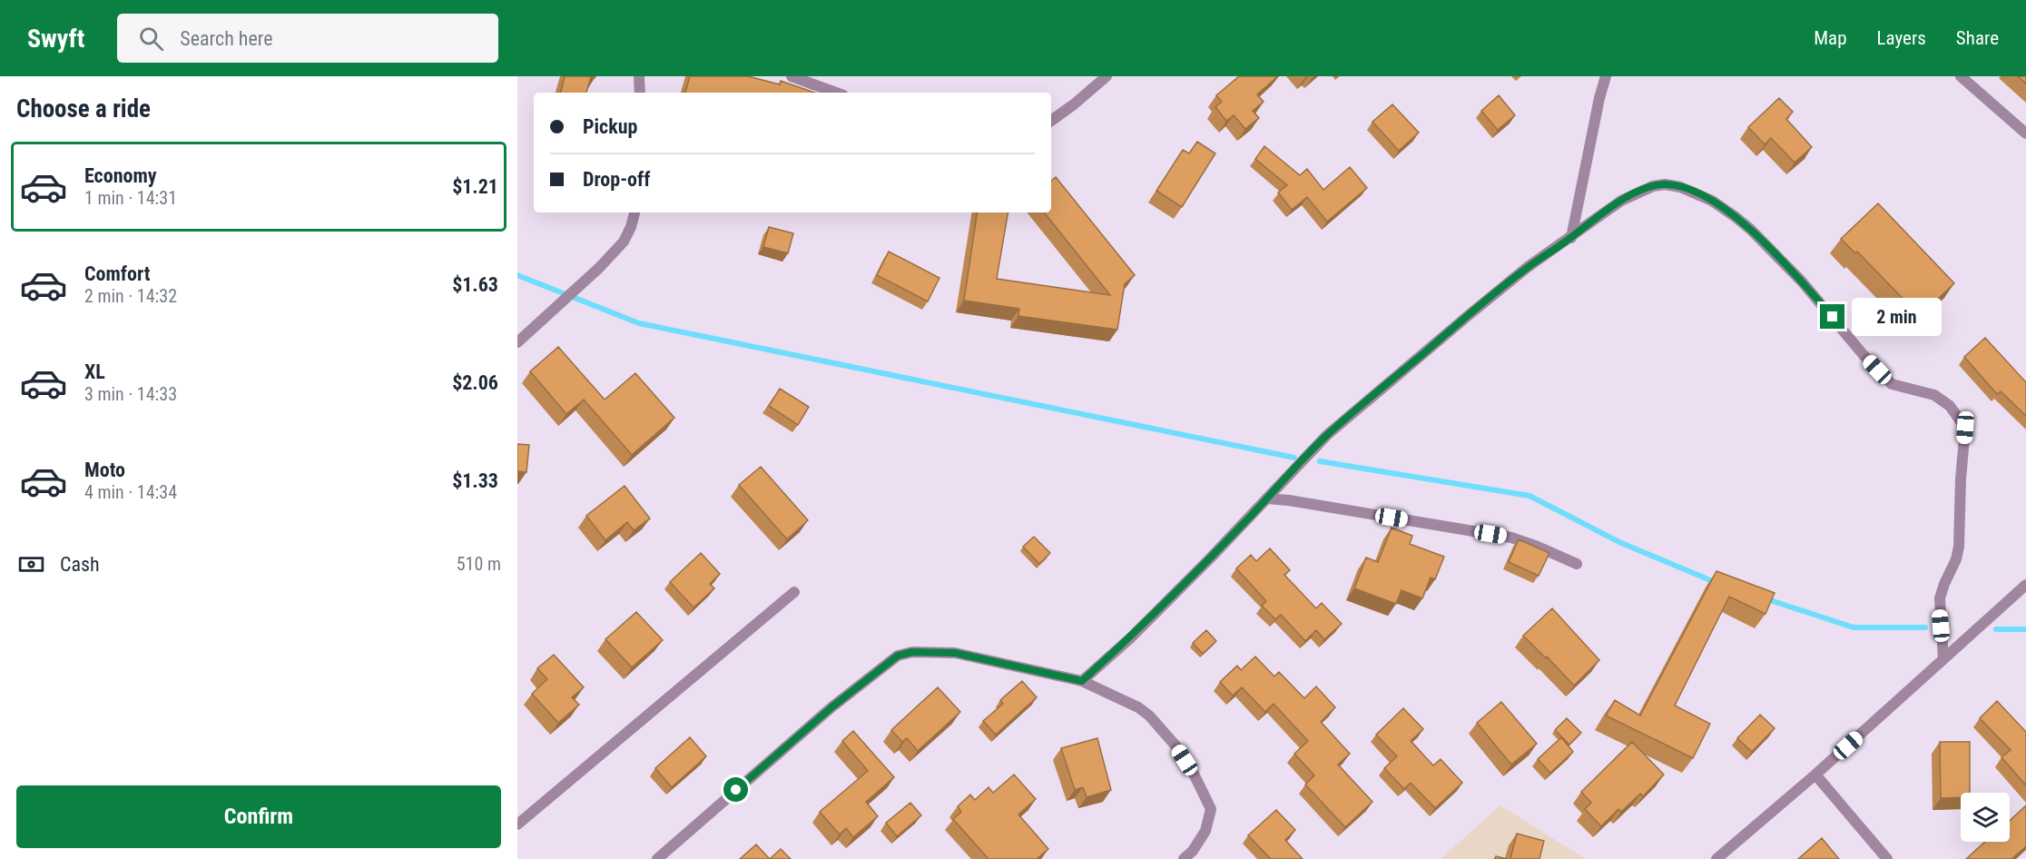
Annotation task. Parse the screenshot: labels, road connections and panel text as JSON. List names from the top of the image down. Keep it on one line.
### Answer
{"page":{"header":"Swyft","search":"Search here","nav":["Map","Layers","Share"],"heading":"Choose a ride","banner":["Pickup","Drop-off"],"list":[{"name":"Economy","note":"1 min · 14:31","value":"$1.21"},{"name":"Comfort","note":"2 min · 14:32","value":"$1.63"},{"name":"XL","note":"3 min · 14:33","value":"$2.06"},{"name":"Moto","note":"4 min · 14:34","value":"$1.33"}],"bubble":"2 min","pay":["Cash","510 m"],"buttons":"Confirm"}}
